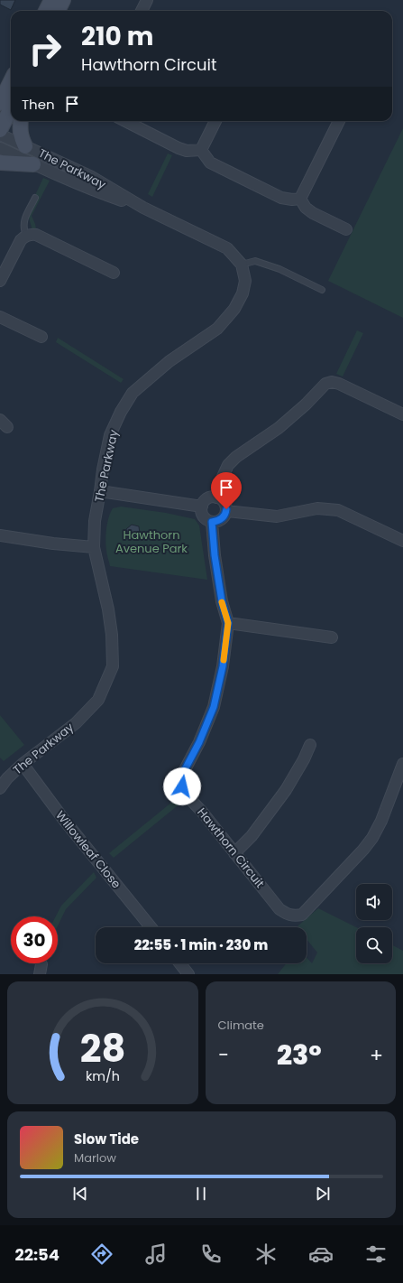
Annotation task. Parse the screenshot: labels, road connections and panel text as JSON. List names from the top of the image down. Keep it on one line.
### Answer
{"streets":{"street":["The Parkway","Hawthorn Circuit","Willowleaf Close"]},"crossings":[["The Parkway","Willowleaf Close"]],"parks":["Hawthorn Avenue Park"],"page":{"turn":["210 m","Hawthorn Circuit"],"then":"Then","limit":"30","trip":"22:55 · 1 min · 230 m","tile":"Climate","heat":["−","23°","+"],"song":["Slow Tide","Marlow"],"tabs":"22:54","gauge":["28","km/h"]}}
